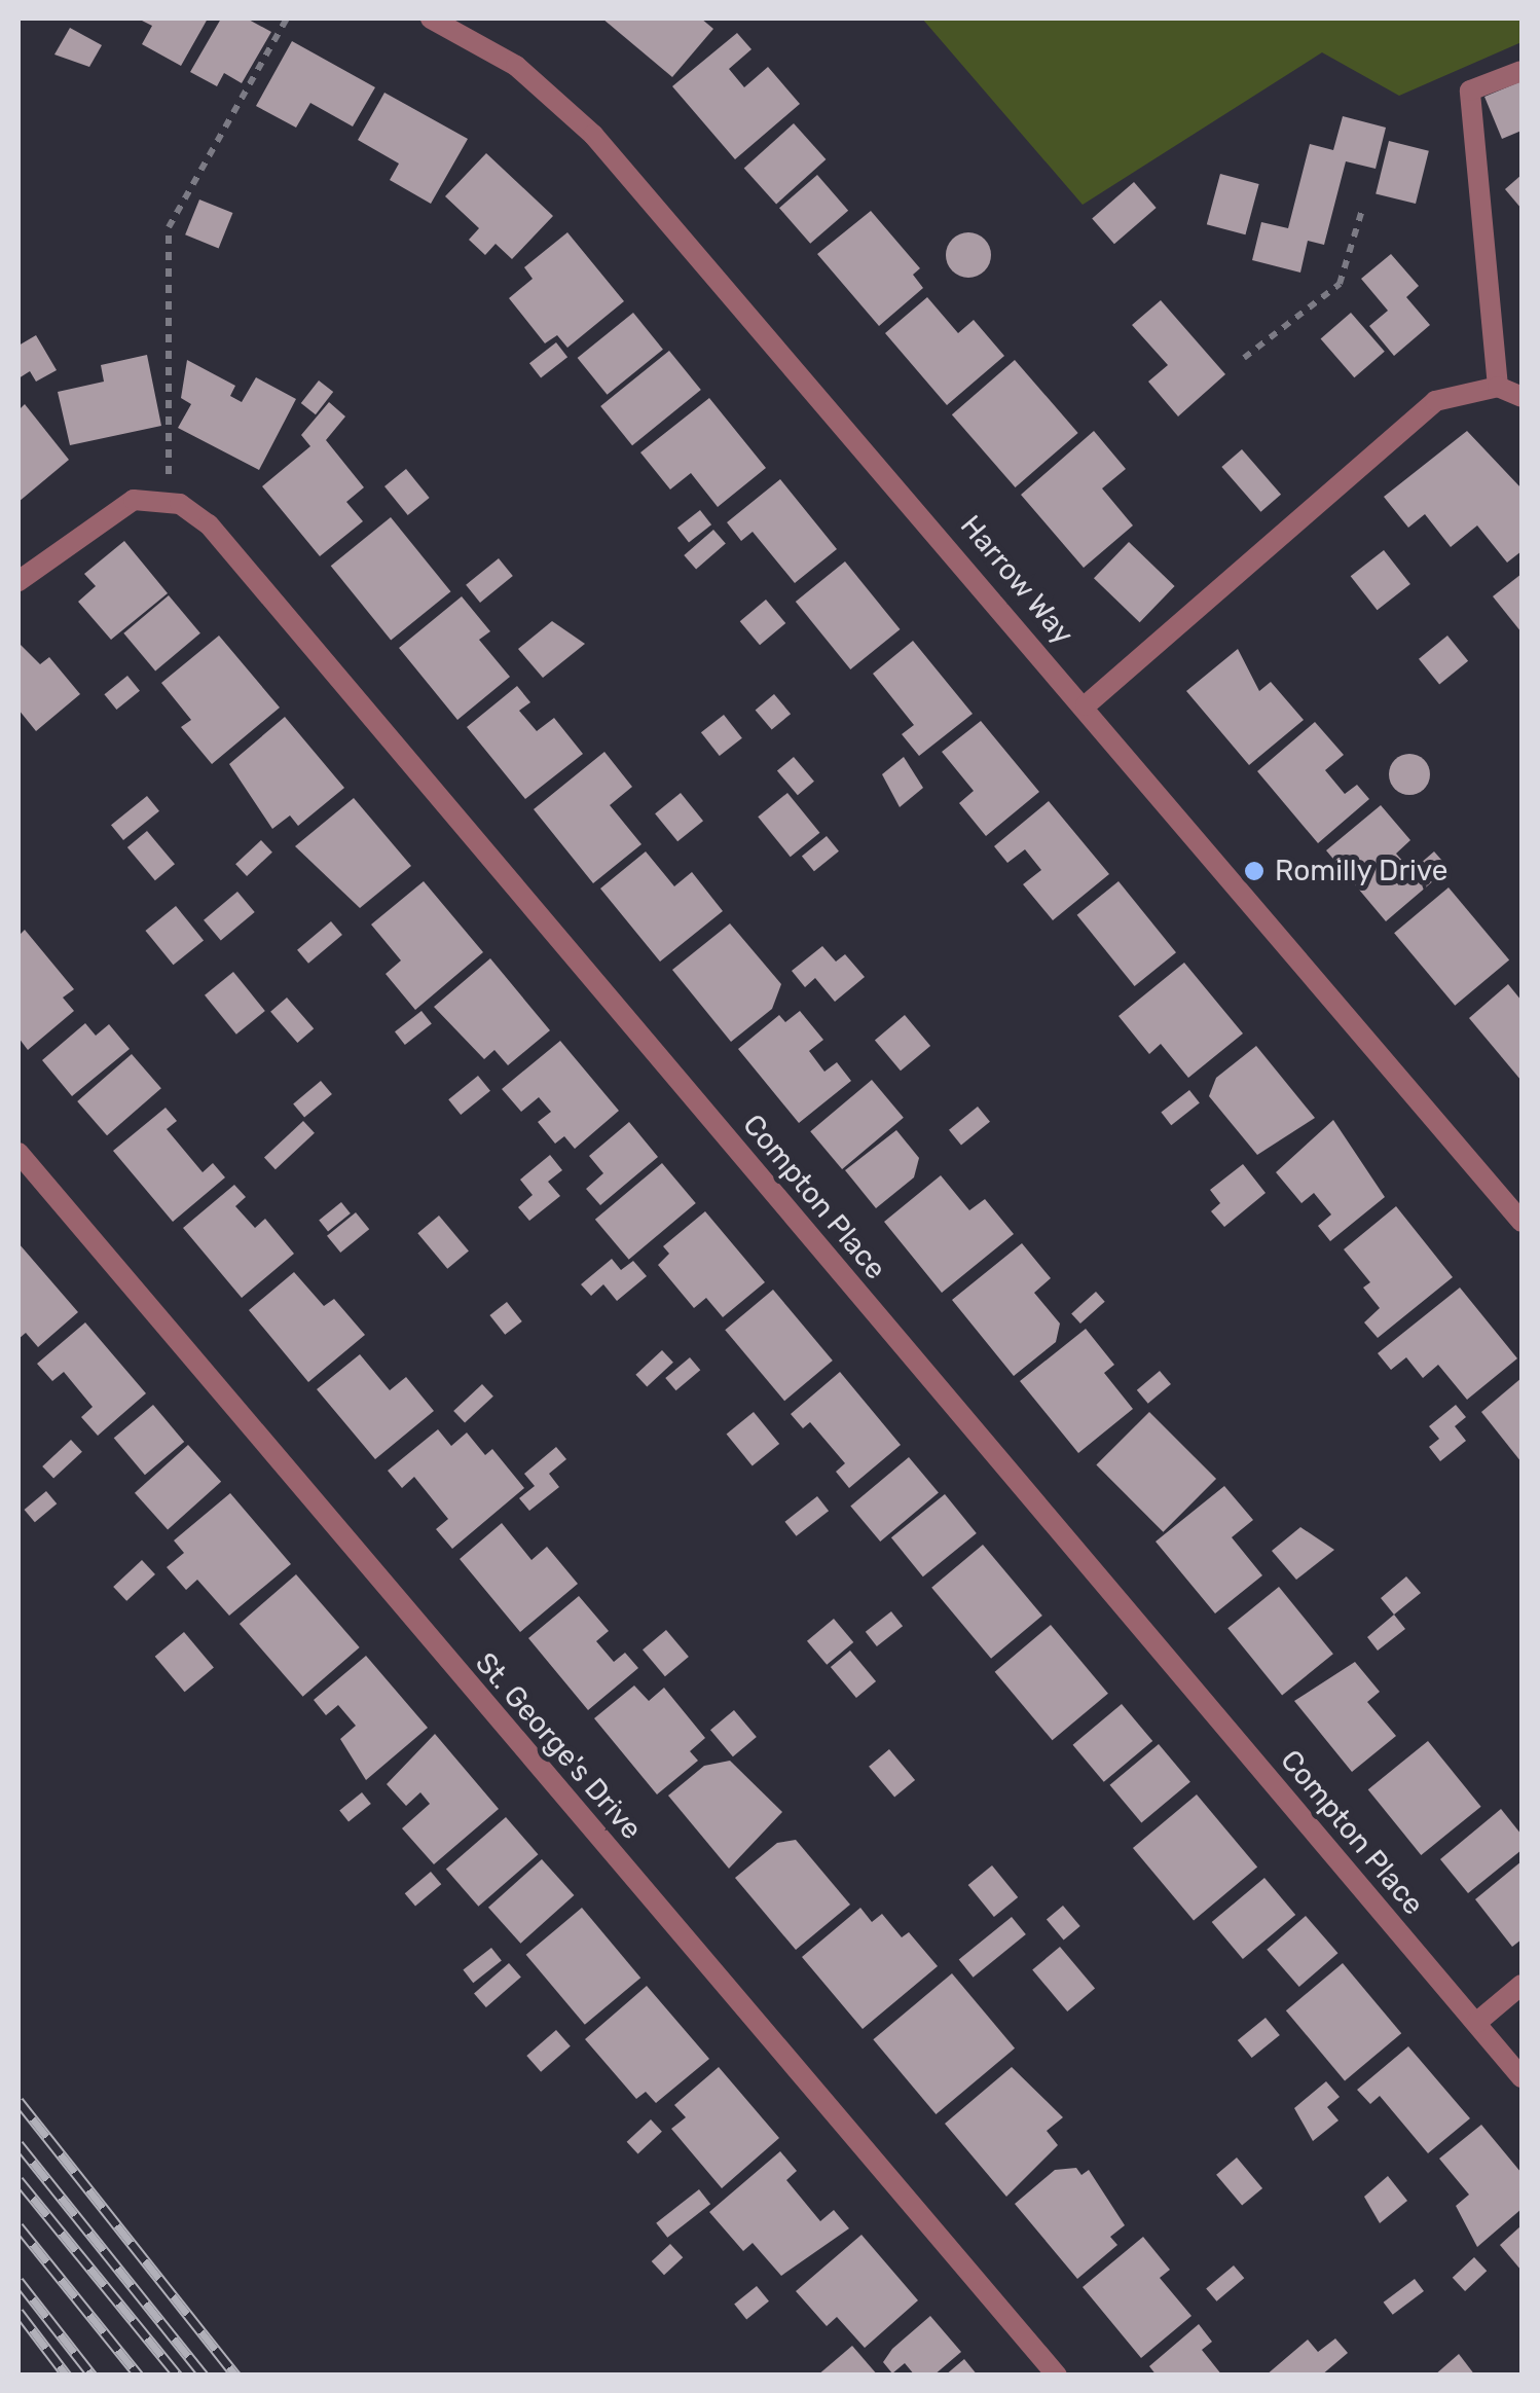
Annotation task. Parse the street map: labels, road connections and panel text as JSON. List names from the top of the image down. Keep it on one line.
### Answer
{"streets":{"street":["Harrow Way","Compton Place","St. George's Drive"]},"places":["Romilly Drive"]}
